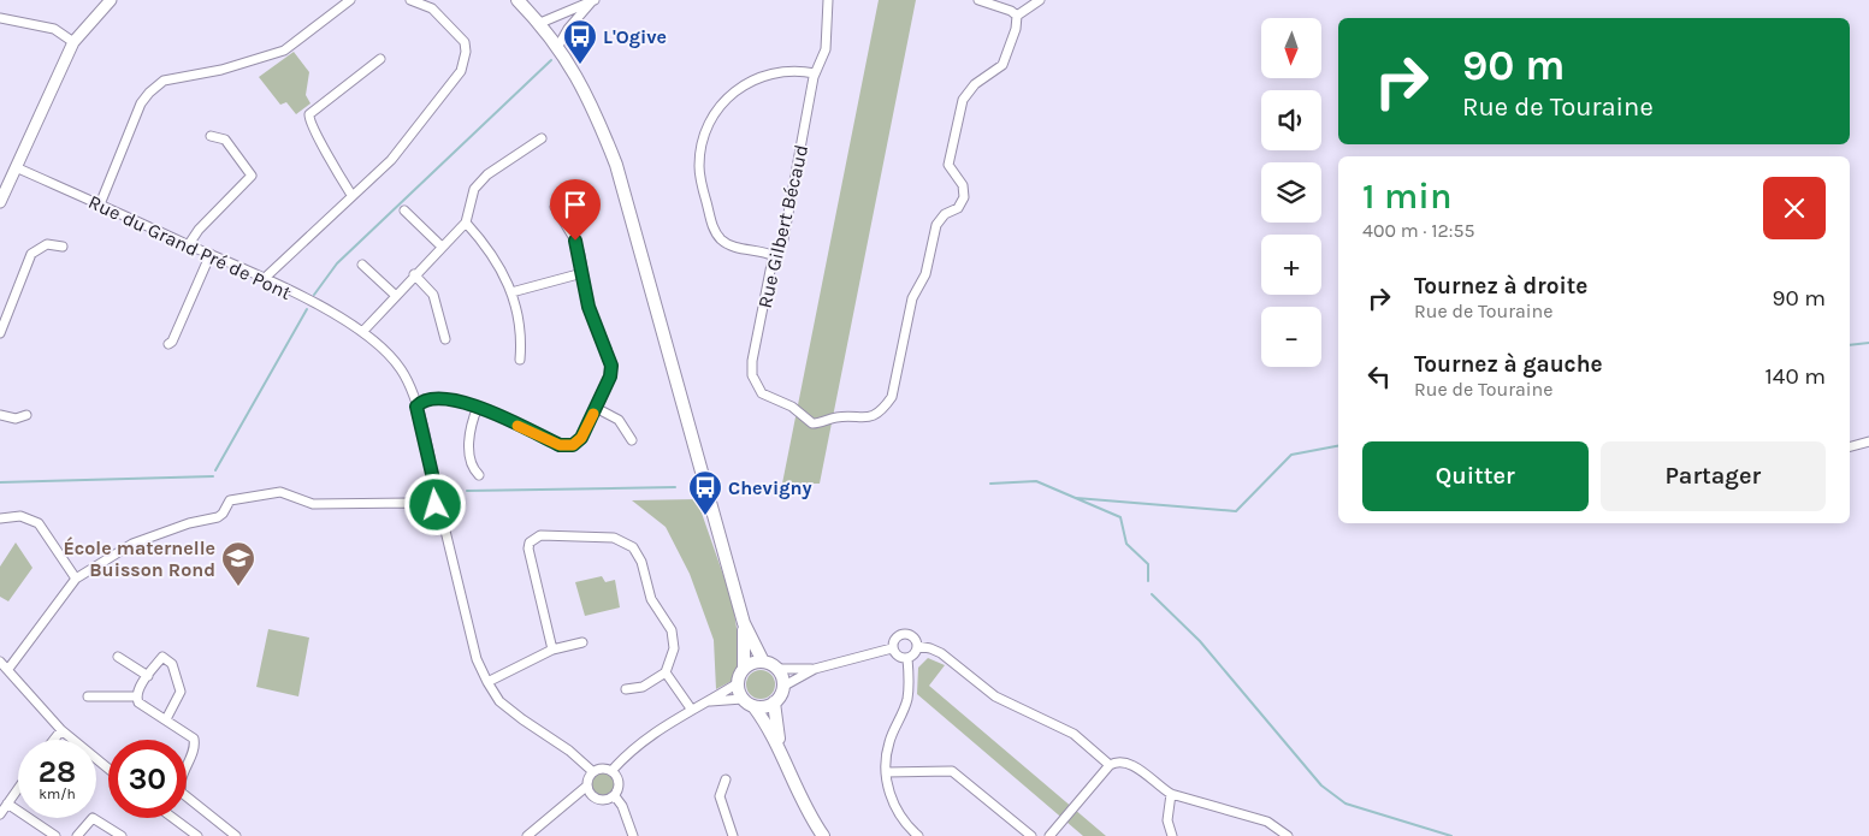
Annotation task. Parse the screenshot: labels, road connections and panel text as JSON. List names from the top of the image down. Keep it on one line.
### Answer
{"streets":{"street":["Rue Gilbert Bécaud","Rue du Grand Pré de Pont"]},"places":{"bus stop":["L'Ogive","Chevigny"],"school or university":["École maternelle Buisson Rond"]},"north":"bottom","page":{"map_buttons":["+","−"],"turn":["90 m","Rue de Touraine"],"heading":["1 min","400 m · 12:55"],"list":[{"name":"Tournez à droite","note":"Rue de Touraine","value":"90 m"},{"name":"Tournez à gauche","note":"Rue de Touraine","value":"140 m"}],"buttons":["Quitter","Partager"],"speed":"28 km/h","limit":"30"}}
